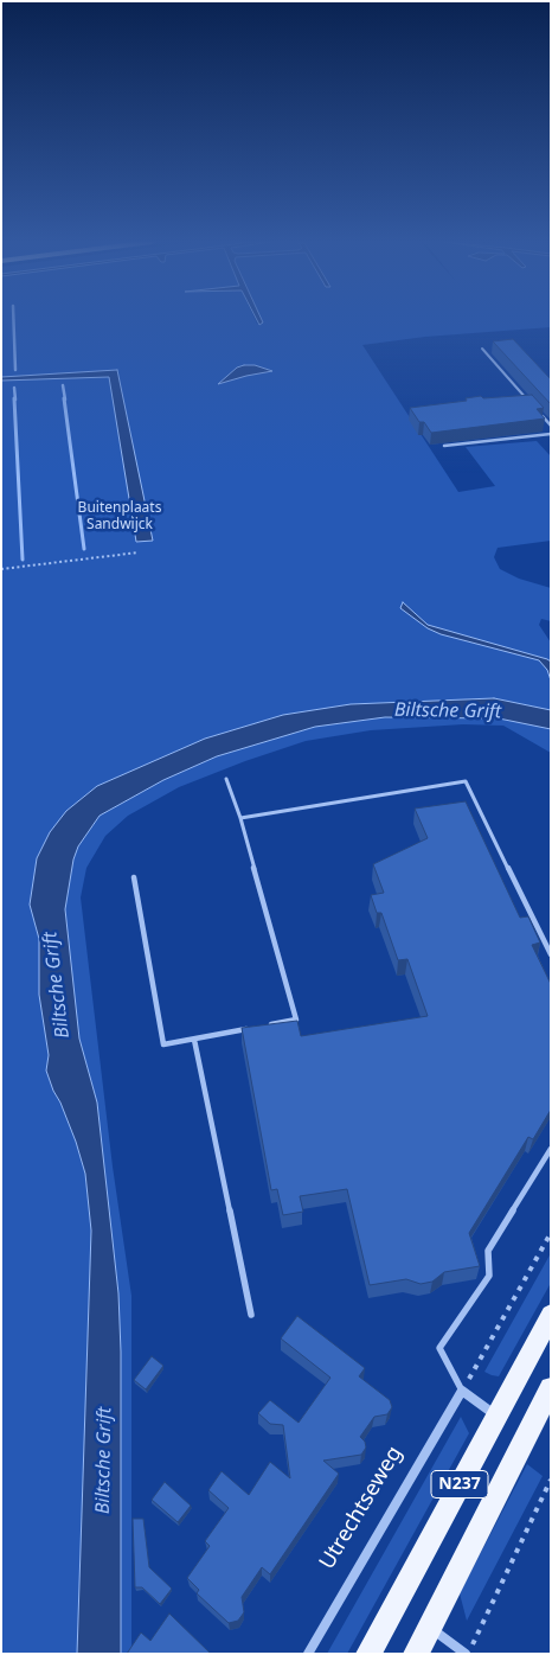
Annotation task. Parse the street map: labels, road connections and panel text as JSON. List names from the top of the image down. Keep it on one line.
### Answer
{"streets":{"main road":["N237"],"street":["Utrechtseweg"]},"water":["Biltsche Grift"],"parks":["Buitenplaats Sandwijck"]}
